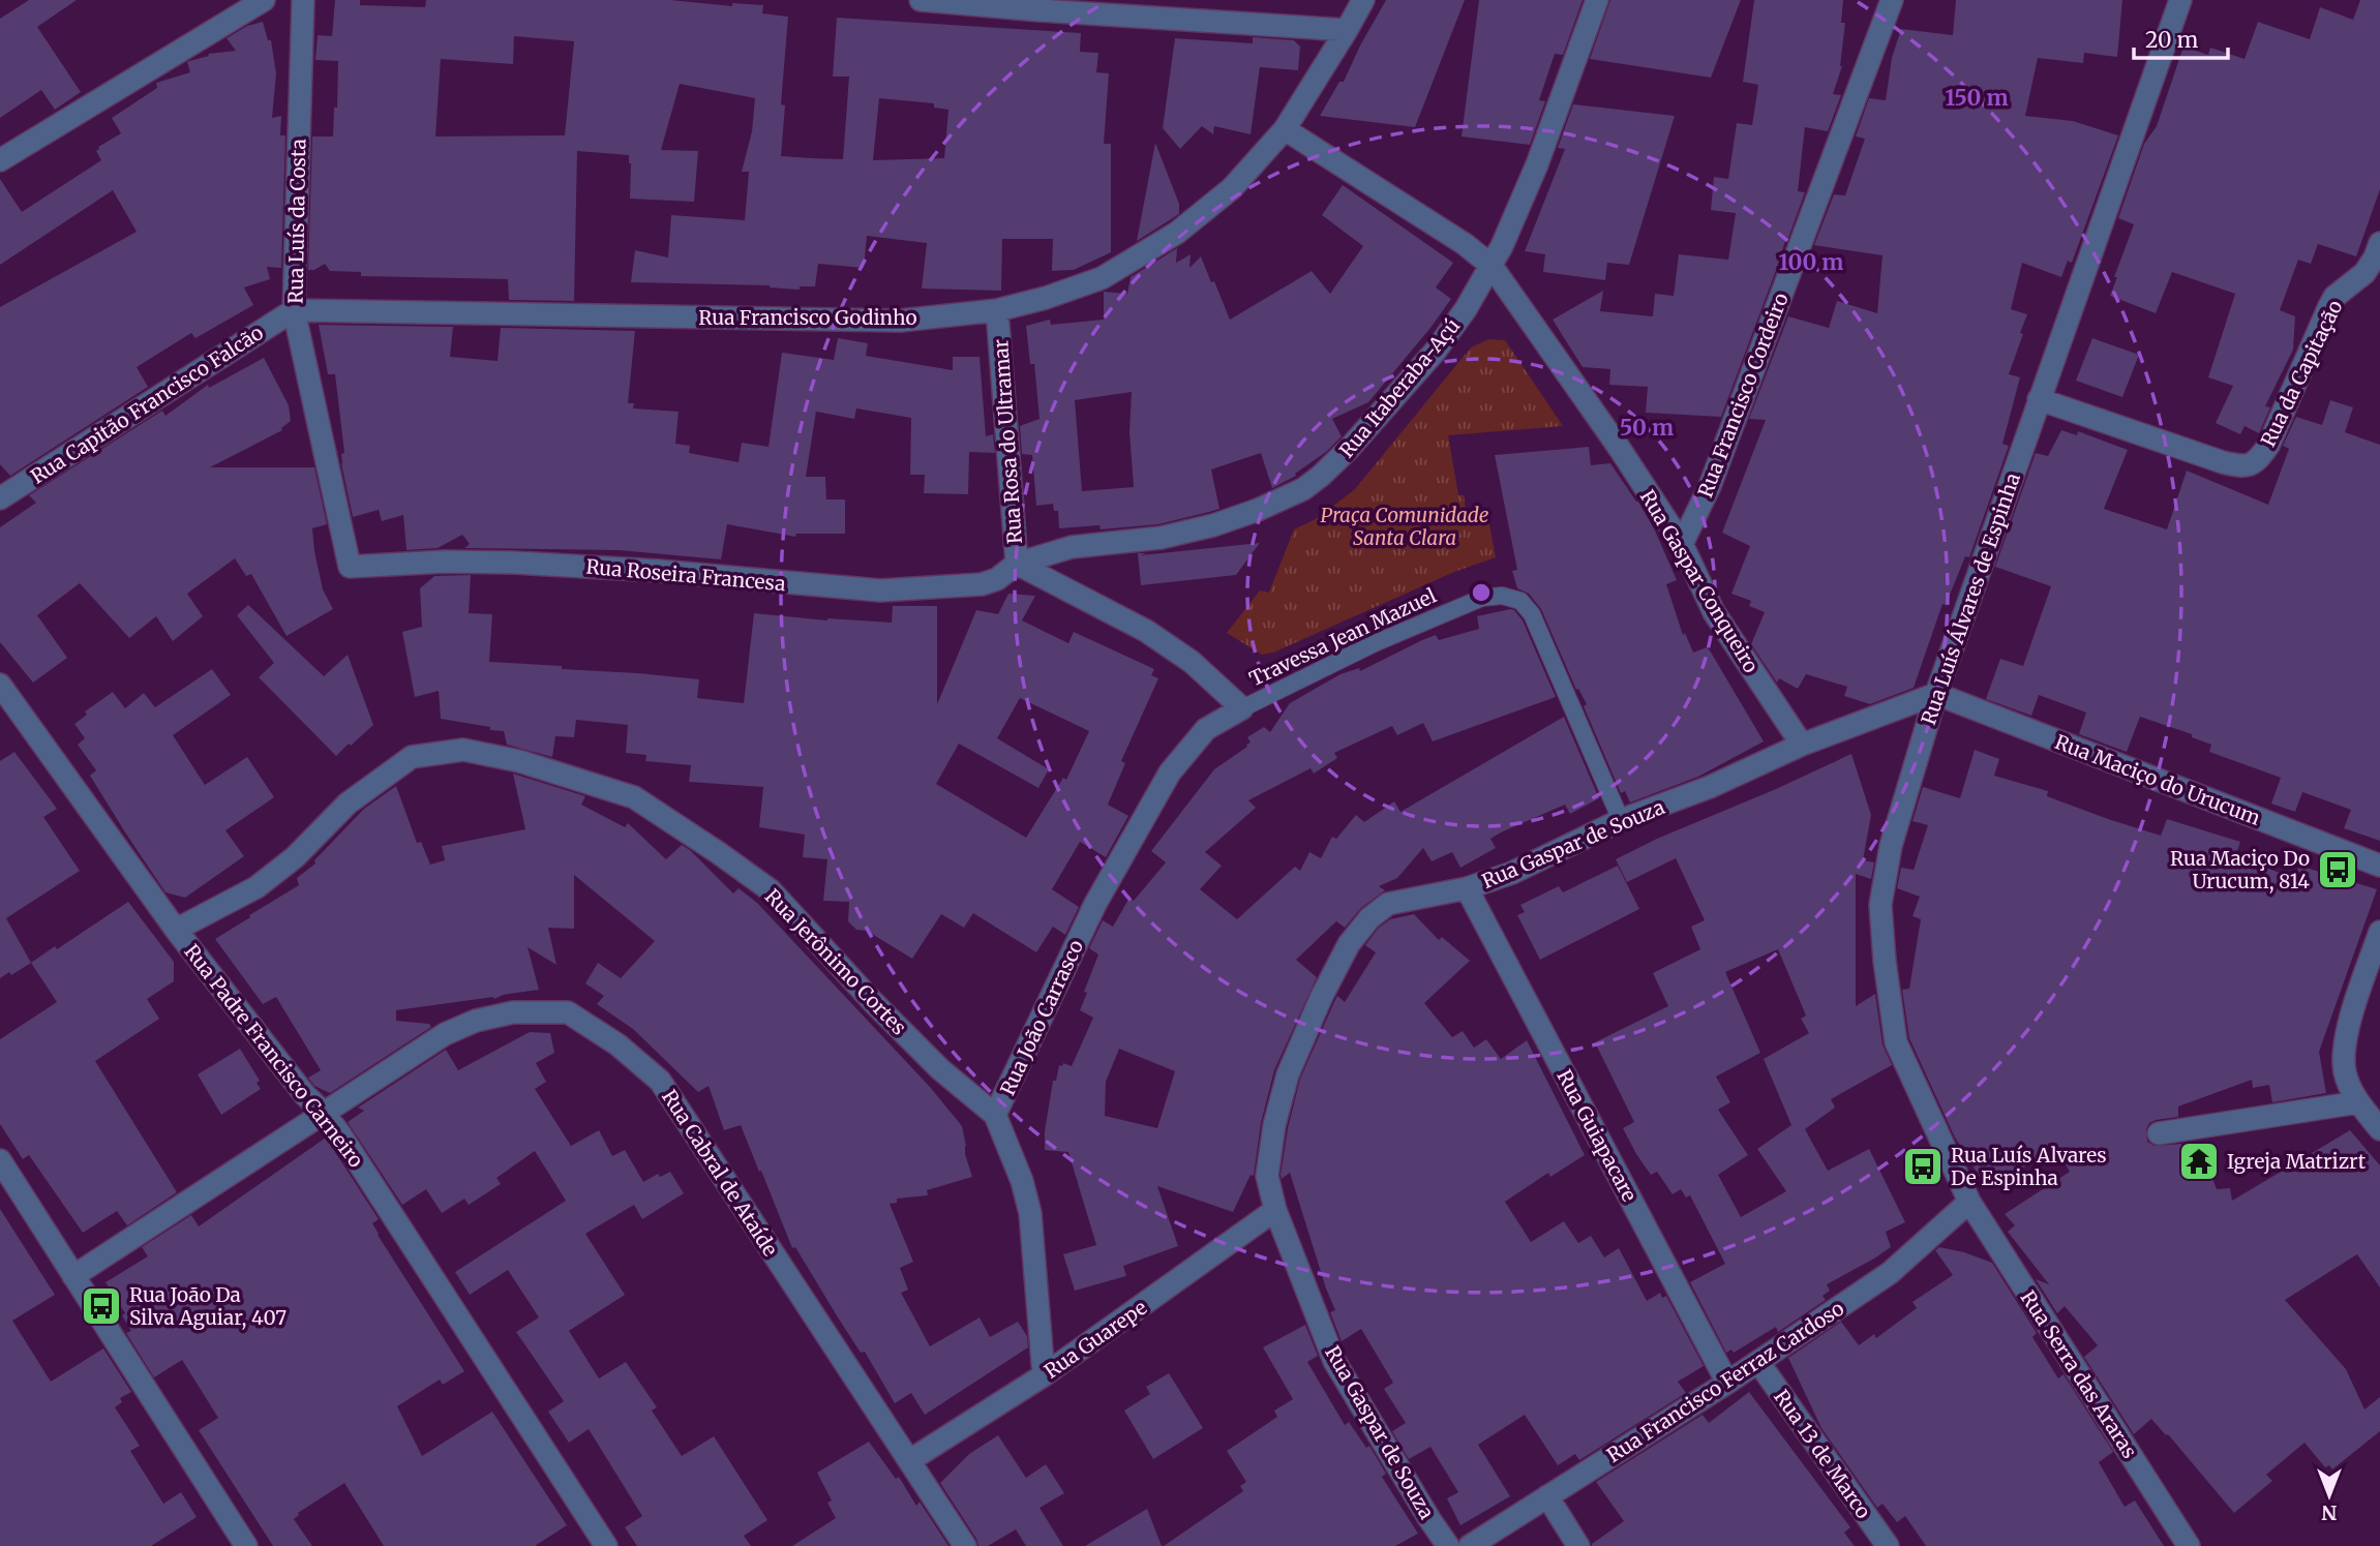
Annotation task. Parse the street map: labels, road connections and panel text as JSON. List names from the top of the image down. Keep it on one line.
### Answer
{"streets":{"street":["Rua Luís da Costa","Rua Francisco Godinho","Rua da Capitação","Rua Itaberaba-Açú","Rua Francisco Cordeiro","Rua Capitão Francisco Falcão","Rua Rosa do Ultramar","Rua Roseira Francesa","Rua Gaspar Conqueiro","Rua Luís Álvares de Espinha","Rua Maciço do Urucum","Rua Gaspar de Souza","Rua Jerônimo Cortes","Rua João Carrasco","Rua Padre Francisco Carneiro","Rua Guiapacare","Rua Cabral de Ataíde","Rua Guarepe","Rua Serra das Araras","Rua Francisco Ferraz Cardoso","Rua 13 de Marco"],"lane":["Travessa Jean Mazuel"]},"crossings":[["Rua Luís da Costa","Rua Francisco Godinho"],["Rua Luís da Costa","Rua Capitão Francisco Falcão"],["Rua Luís da Costa","Rua Roseira Francesa"],["Rua Francisco Godinho","Rua Capitão Francisco Falcão"],["Rua Francisco Godinho","Rua Rosa do Ultramar"],["Rua Francisco Godinho","Rua Gaspar Conqueiro"],["Rua da Capitação","Rua Luís Álvares de Espinha"],["Rua Itaberaba-Açú","Rua Rosa do Ultramar"],["Rua Itaberaba-Açú","Rua Roseira Francesa"],["Rua Itaberaba-Açú","Rua Gaspar Conqueiro"],["Rua Francisco Cordeiro","Rua Gaspar Conqueiro"],["Rua Rosa do Ultramar","Rua Roseira Francesa"],["Rua Rosa do Ultramar","Travessa Jean Mazuel"],["Rua Rosa do Ultramar","Rua João Carrasco"],["Rua Gaspar Conqueiro","Rua Gaspar de Souza"],["Rua Luís Álvares de Espinha","Rua Maciço do Urucum"],["Rua Luís Álvares de Espinha","Rua Gaspar de Souza"],["Rua Luís Álvares de Espinha","Rua Serra das Araras"],["Rua Luís Álvares de Espinha","Rua Francisco Ferraz Cardoso"],["Travessa Jean Mazuel","Rua Gaspar de Souza"],["Travessa Jean Mazuel","Rua João Carrasco"],["Rua Maciço do Urucum","Rua Gaspar de Souza"],["Rua Gaspar de Souza","Rua Guiapacare"],["Rua Gaspar de Souza","Rua Guarepe"],["Rua Jerônimo Cortes","Rua João Carrasco"],["Rua Jerônimo Cortes","Rua Padre Francisco Carneiro"],["Rua João Carrasco","Rua Guarepe"],["Rua Padre Francisco Carneiro","Rua Cabral de Ataíde"],["Rua Guiapacare","Rua Francisco Ferraz Cardoso"],["Rua Cabral de Ataíde","Rua Guarepe"],["Rua Serra das Araras","Rua Francisco Ferraz Cardoso"],["Rua Francisco Ferraz Cardoso","Rua 13 de Marco"]],"parks":["Praça Comunidade Santa Clara"],"places":{"bus stop":["Rua Maciço Do Urucum, 814","Rua Luís Alvares De Espinha","Rua João Da Silva Aguiar, 407"],"temple":["Igreja Matrizrt"]},"scale_bar":"20 m","north":"bottom","rings":["150 m","100 m","50 m"]}
